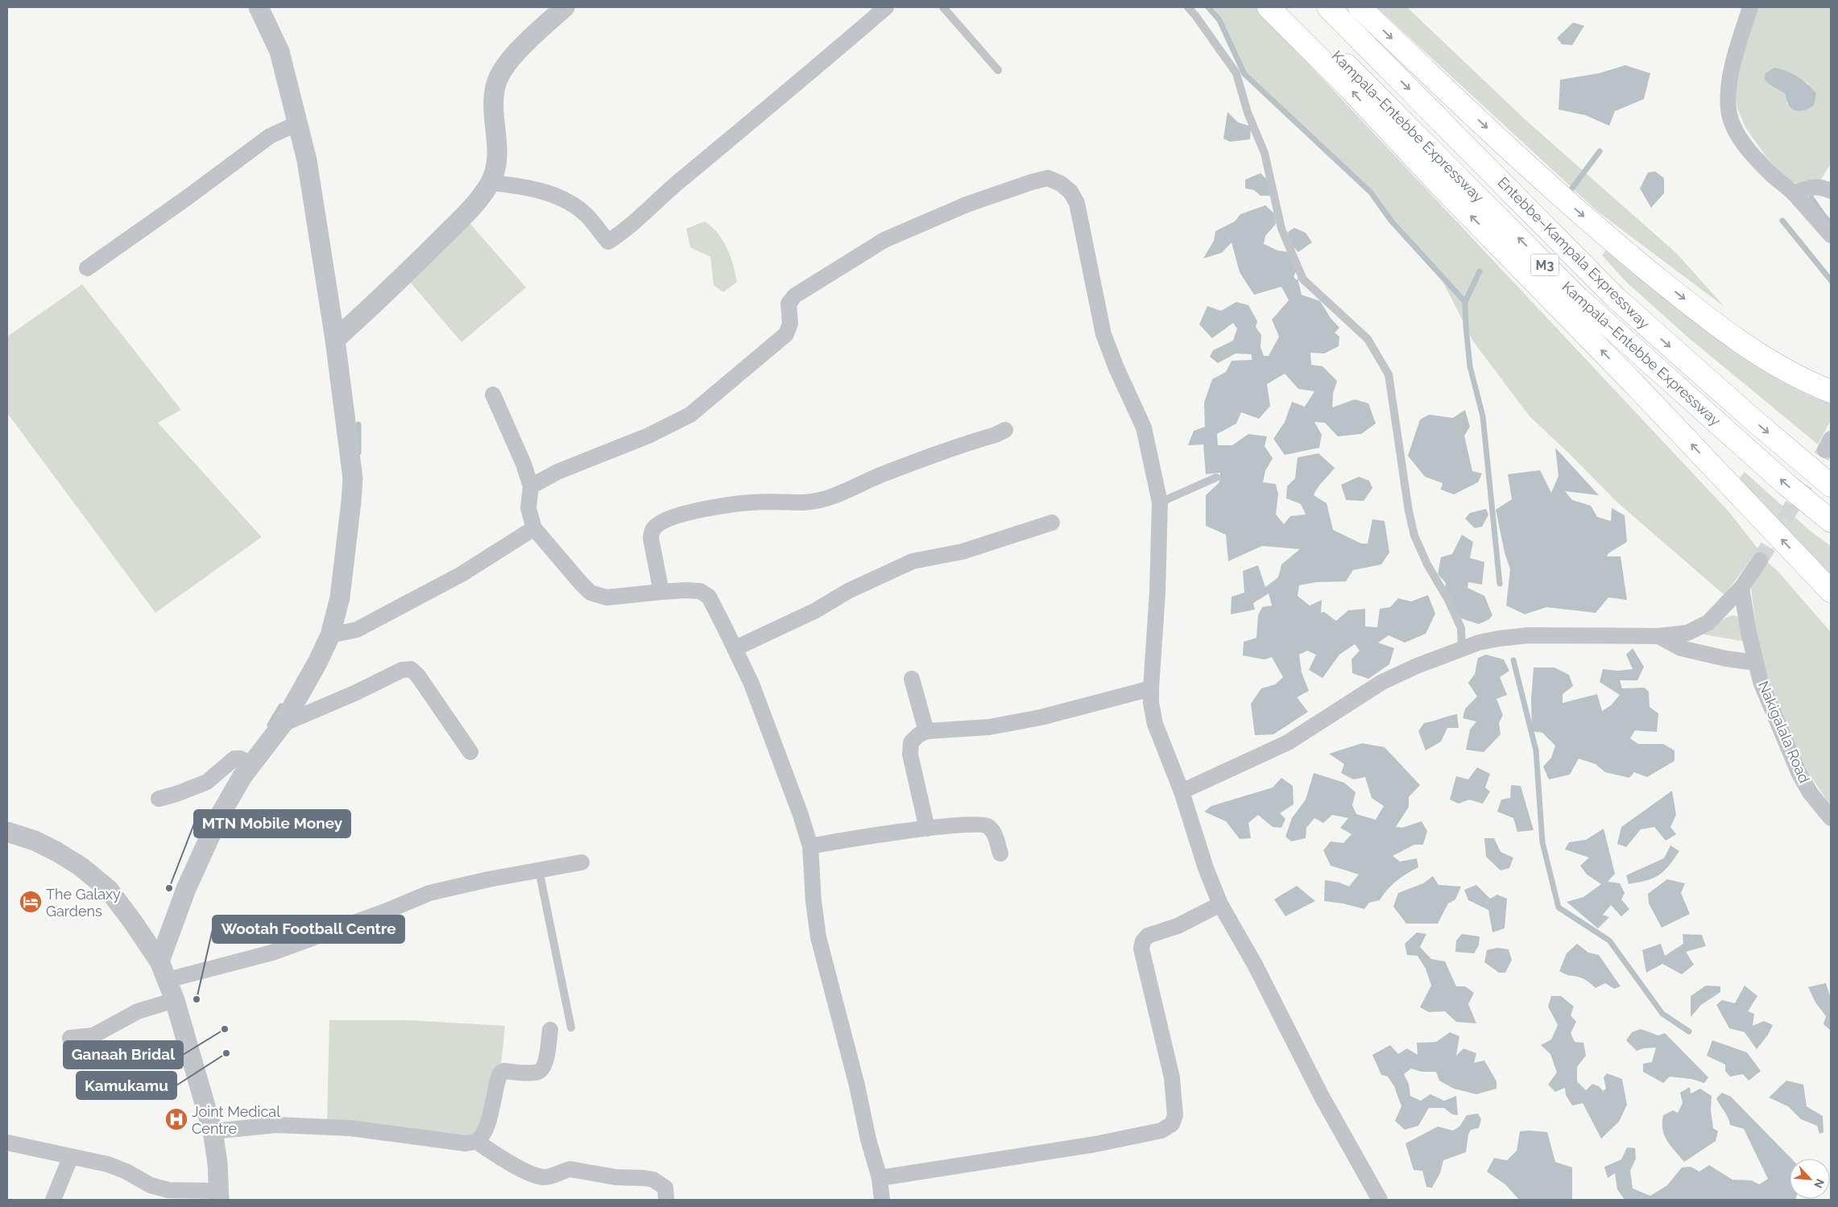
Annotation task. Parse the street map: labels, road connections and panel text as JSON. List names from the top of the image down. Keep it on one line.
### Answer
{"streets":{"highway":["Kampala–Entebbe Expressway","Entebbe–Kampala Expressway","M3"],"street":["Nakigalala Road"]},"places":{"other":["MTN Mobile Money","Wootah Football Centre","Ganaah Bridal","Kamukamu"],"hotel":["The Galaxy Gardens"],"hospital":["Joint Medical Centre"]},"north":"bottom right"}
